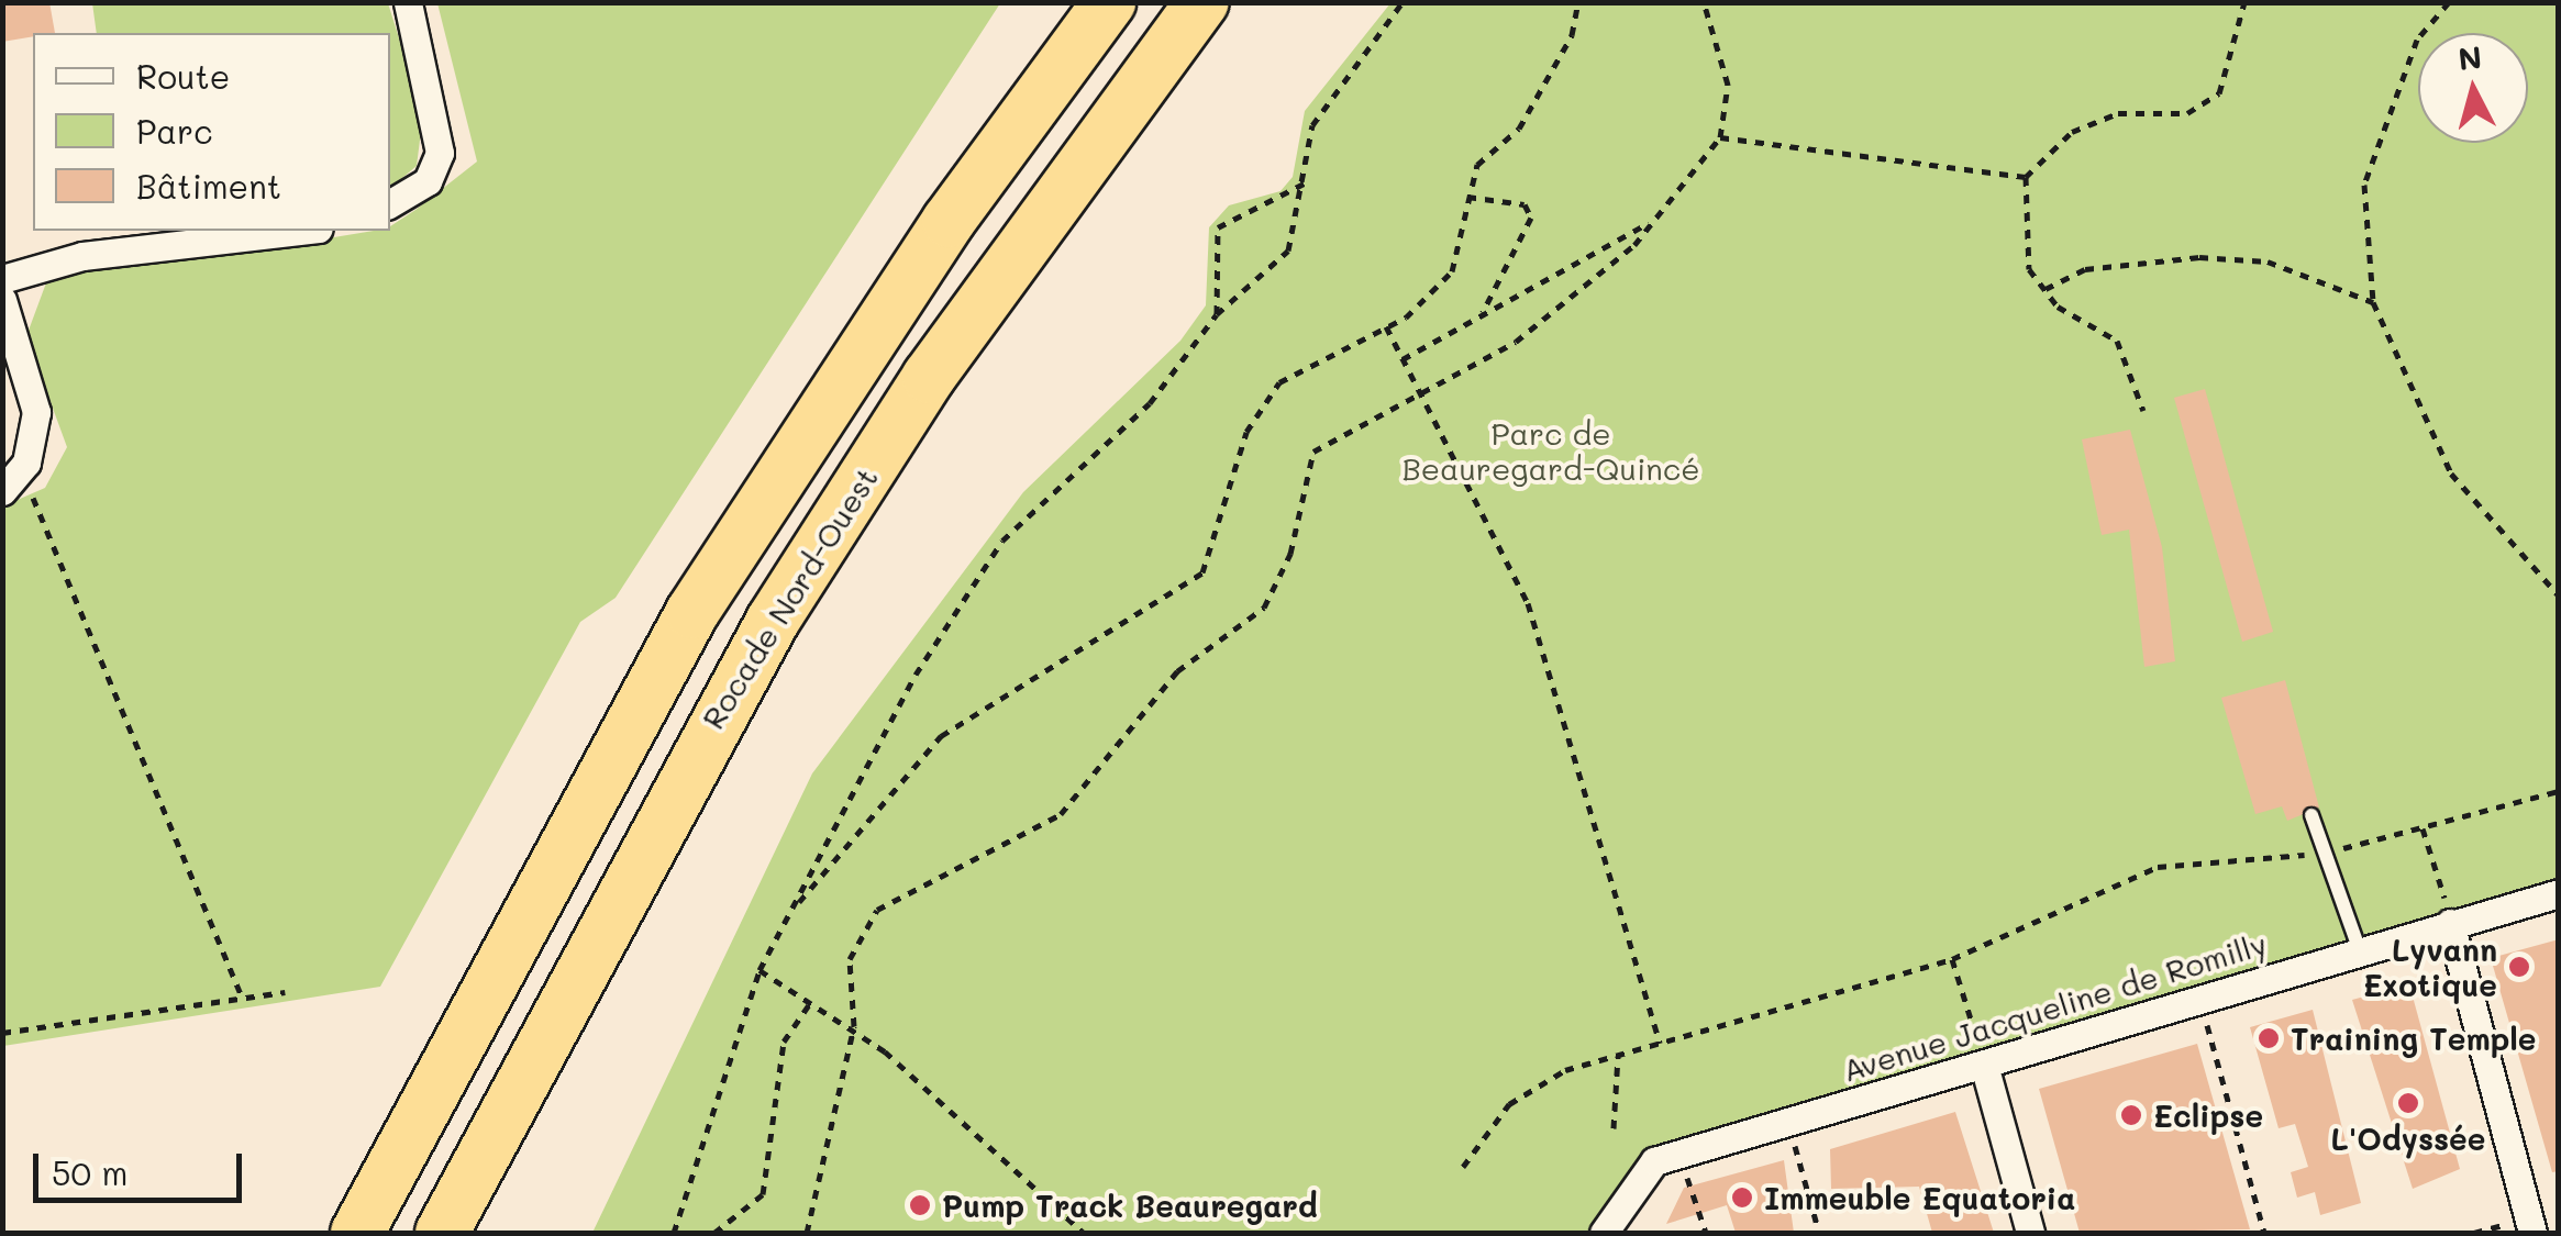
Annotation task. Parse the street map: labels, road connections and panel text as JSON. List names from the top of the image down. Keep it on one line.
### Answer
{"streets":{"highway":["Rocade Nord-Ouest"],"street":["Avenue Jacqueline de Romilly"]},"parks":["Parc de Beauregard-Quincé"],"places":["Lyvann Exotique","Training Temple","L'Odyssée","Eclipse","Immeuble Equatoria","Pump Track Beauregard"],"legend":["Route","Parc","Bâtiment"],"scale_bar":"50 m","north":"top"}
